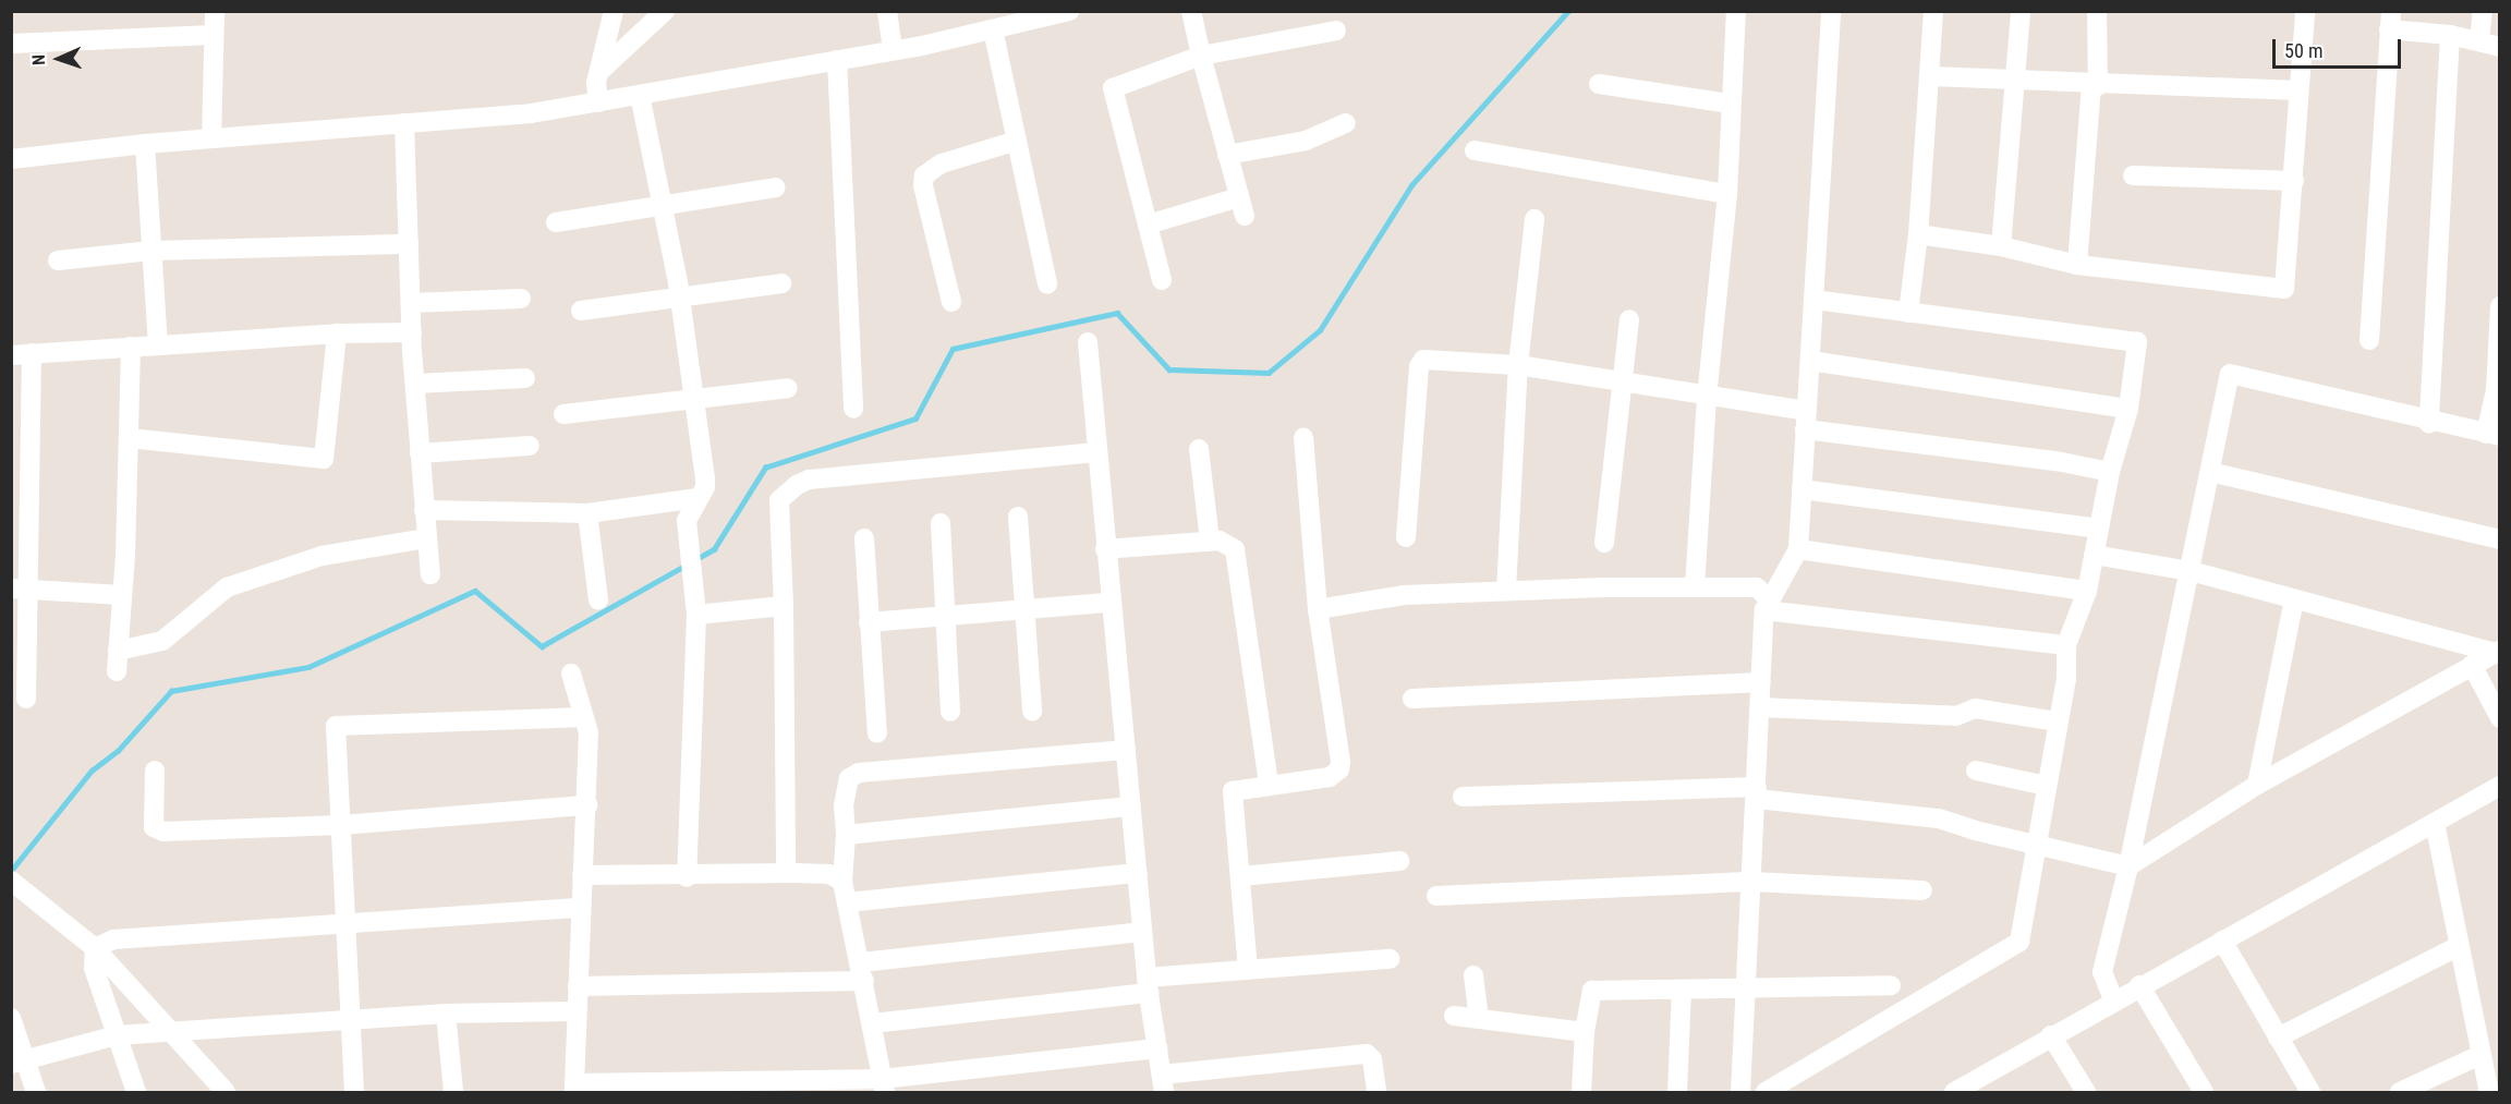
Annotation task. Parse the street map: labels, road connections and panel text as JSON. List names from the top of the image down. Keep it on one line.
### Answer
{"scale_bar":"50 m","north":"left"}
